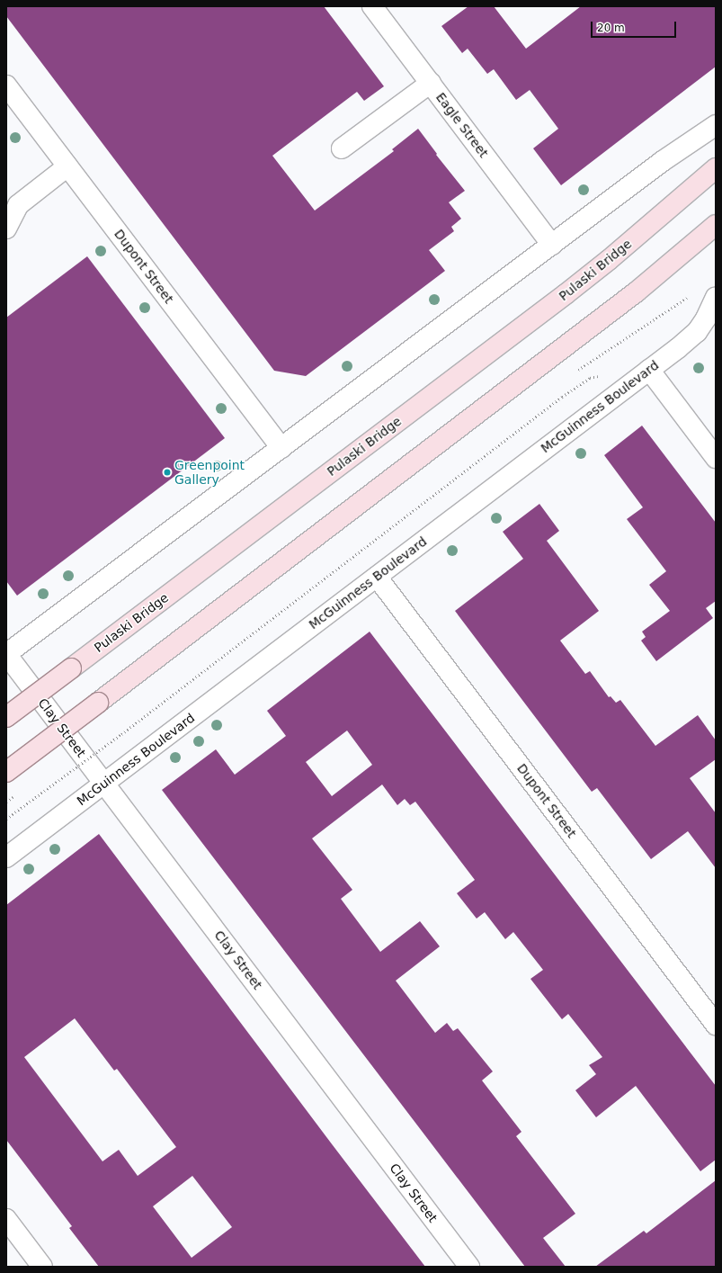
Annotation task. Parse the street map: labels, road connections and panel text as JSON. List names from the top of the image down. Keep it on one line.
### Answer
{"streets":{"main road":["Pulaski Bridge"],"street":["Eagle Street","Dupont Street","McGuinness Boulevard","Clay Street"]},"crossings":[["Dupont Street","McGuinness Boulevard"],["McGuinness Boulevard","Clay Street"]],"places":["Greenpoint Gallery"],"scale_bar":"20 m"}
